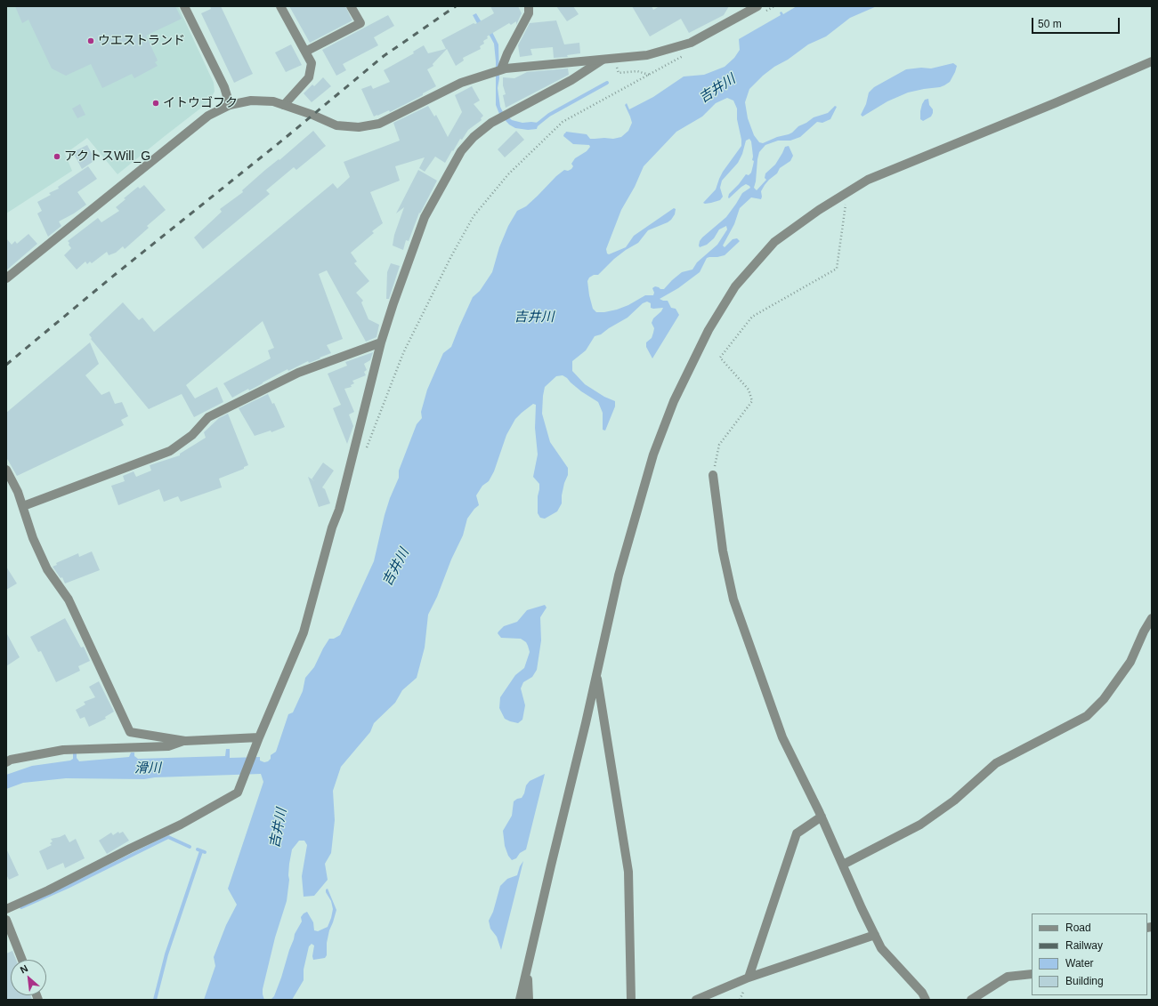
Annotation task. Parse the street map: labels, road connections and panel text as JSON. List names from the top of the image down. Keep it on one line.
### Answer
{"water":["吉井川","滑川"],"places":["ウエストランド","イトウゴフク","アクトスWill_G"],"legend":["Road","Railway","Water","Building"],"scale_bar":"50 m","north":"top left"}
